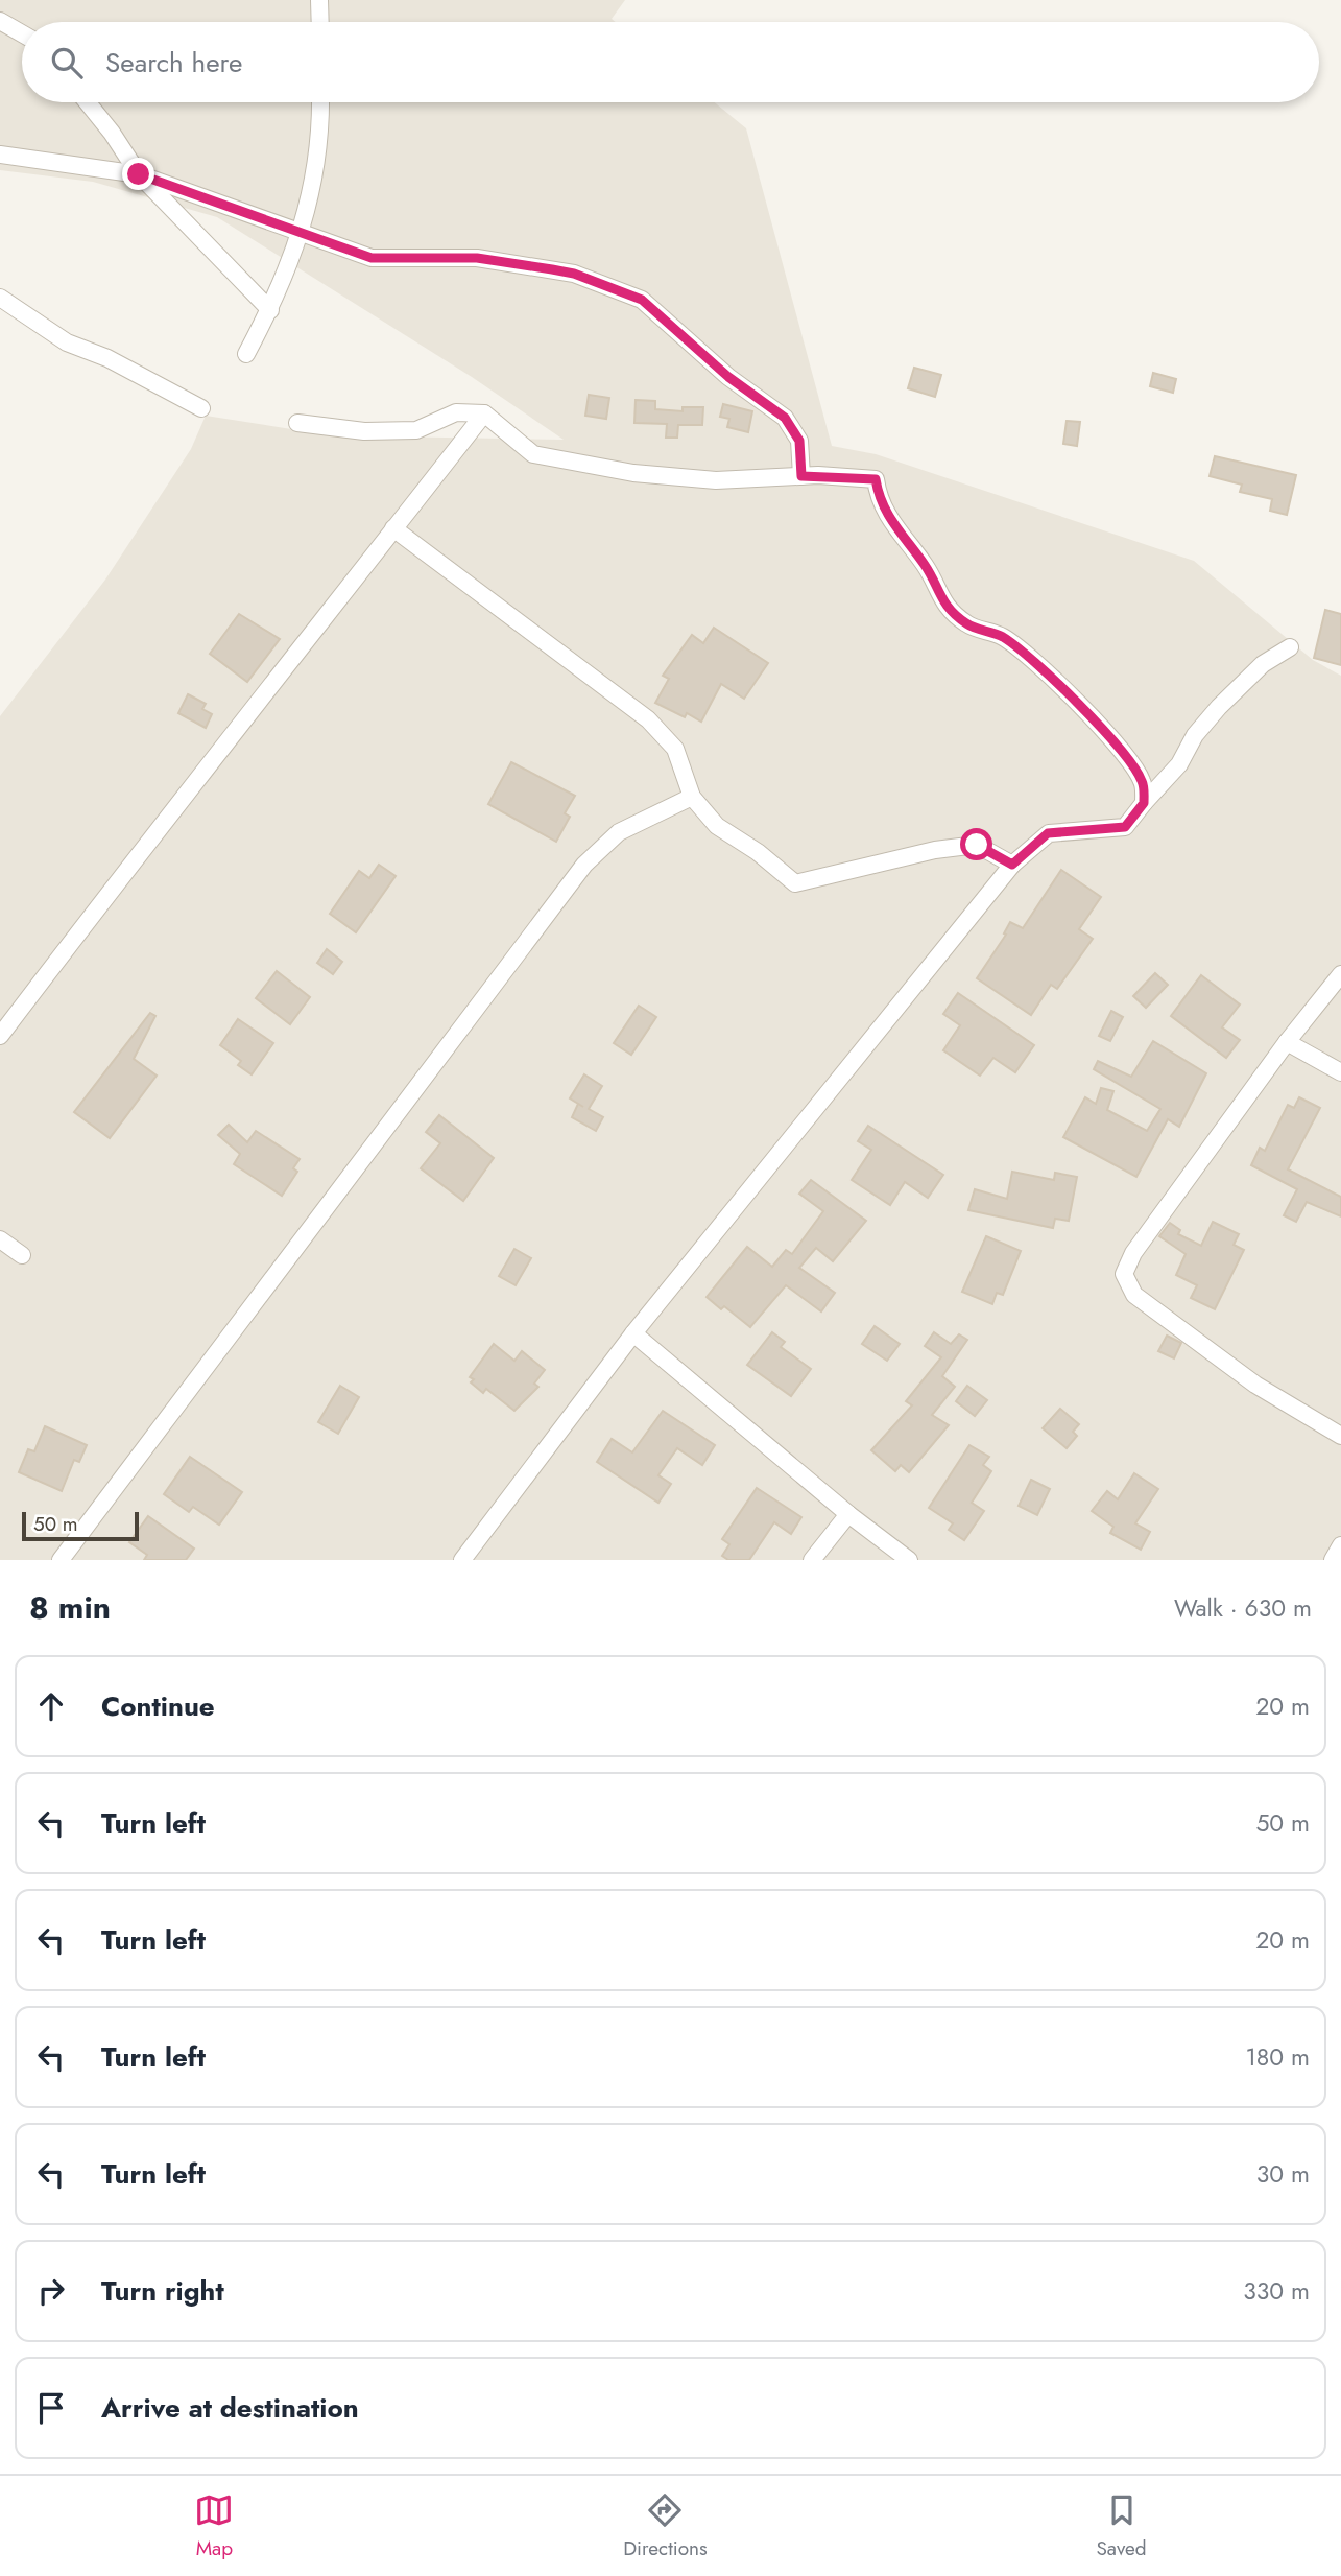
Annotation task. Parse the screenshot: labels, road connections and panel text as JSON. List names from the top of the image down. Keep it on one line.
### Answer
{"scale_bar":"50 m","page":{"search":"Search here","scale":"50 m","heading":["8 min","Walk · 630 m"],"list":[["Continue","20 m"],["Turn left","50 m"],["Turn left","20 m"],["Turn left","180 m"],["Turn left","30 m"],["Turn right","330 m"],"Arrive at destination"],"nav":["Map","Directions","Saved"]}}
